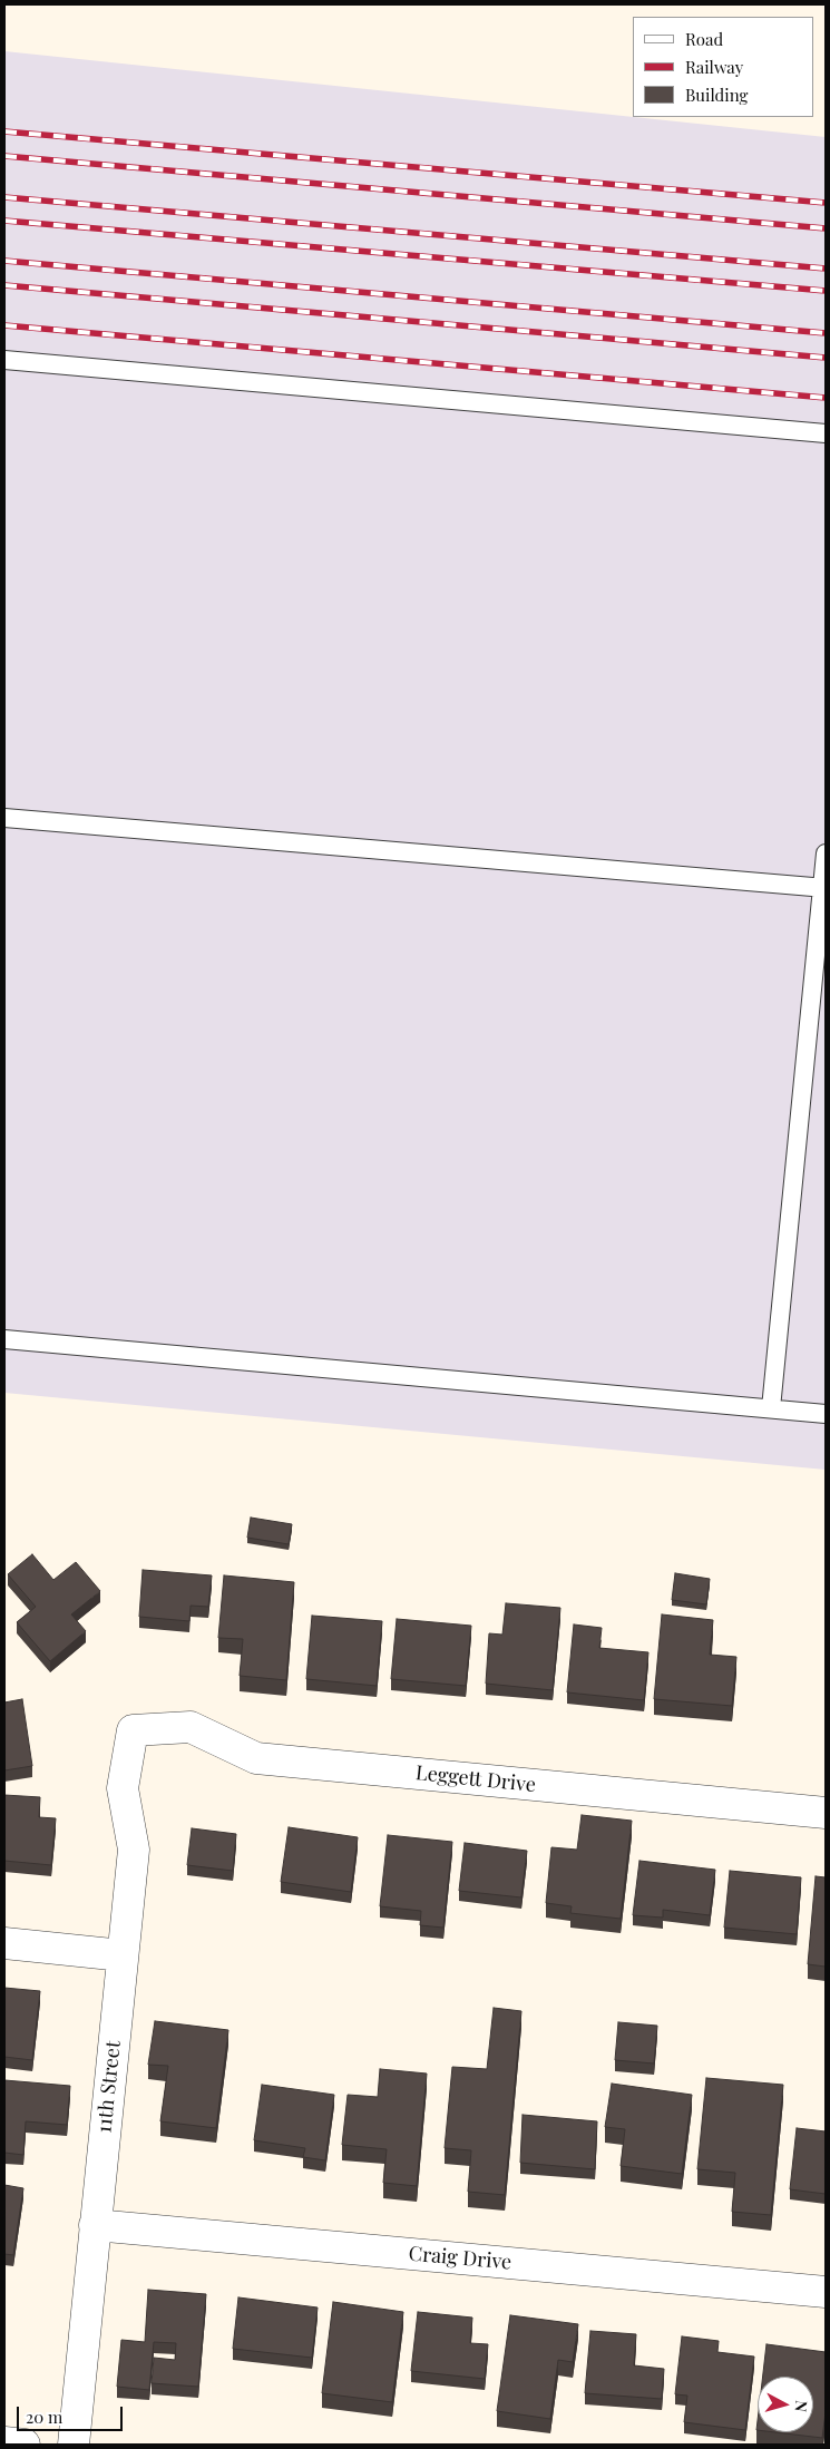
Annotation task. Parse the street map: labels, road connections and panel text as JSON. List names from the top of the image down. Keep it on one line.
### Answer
{"streets":{"street":["Leggett Drive","11th Street","Craig Drive"]},"crossings":[["Leggett Drive","11th Street"],["11th Street","Craig Drive"]],"legend":["Road","Railway","Building"],"scale_bar":"20 m","north":"right"}
